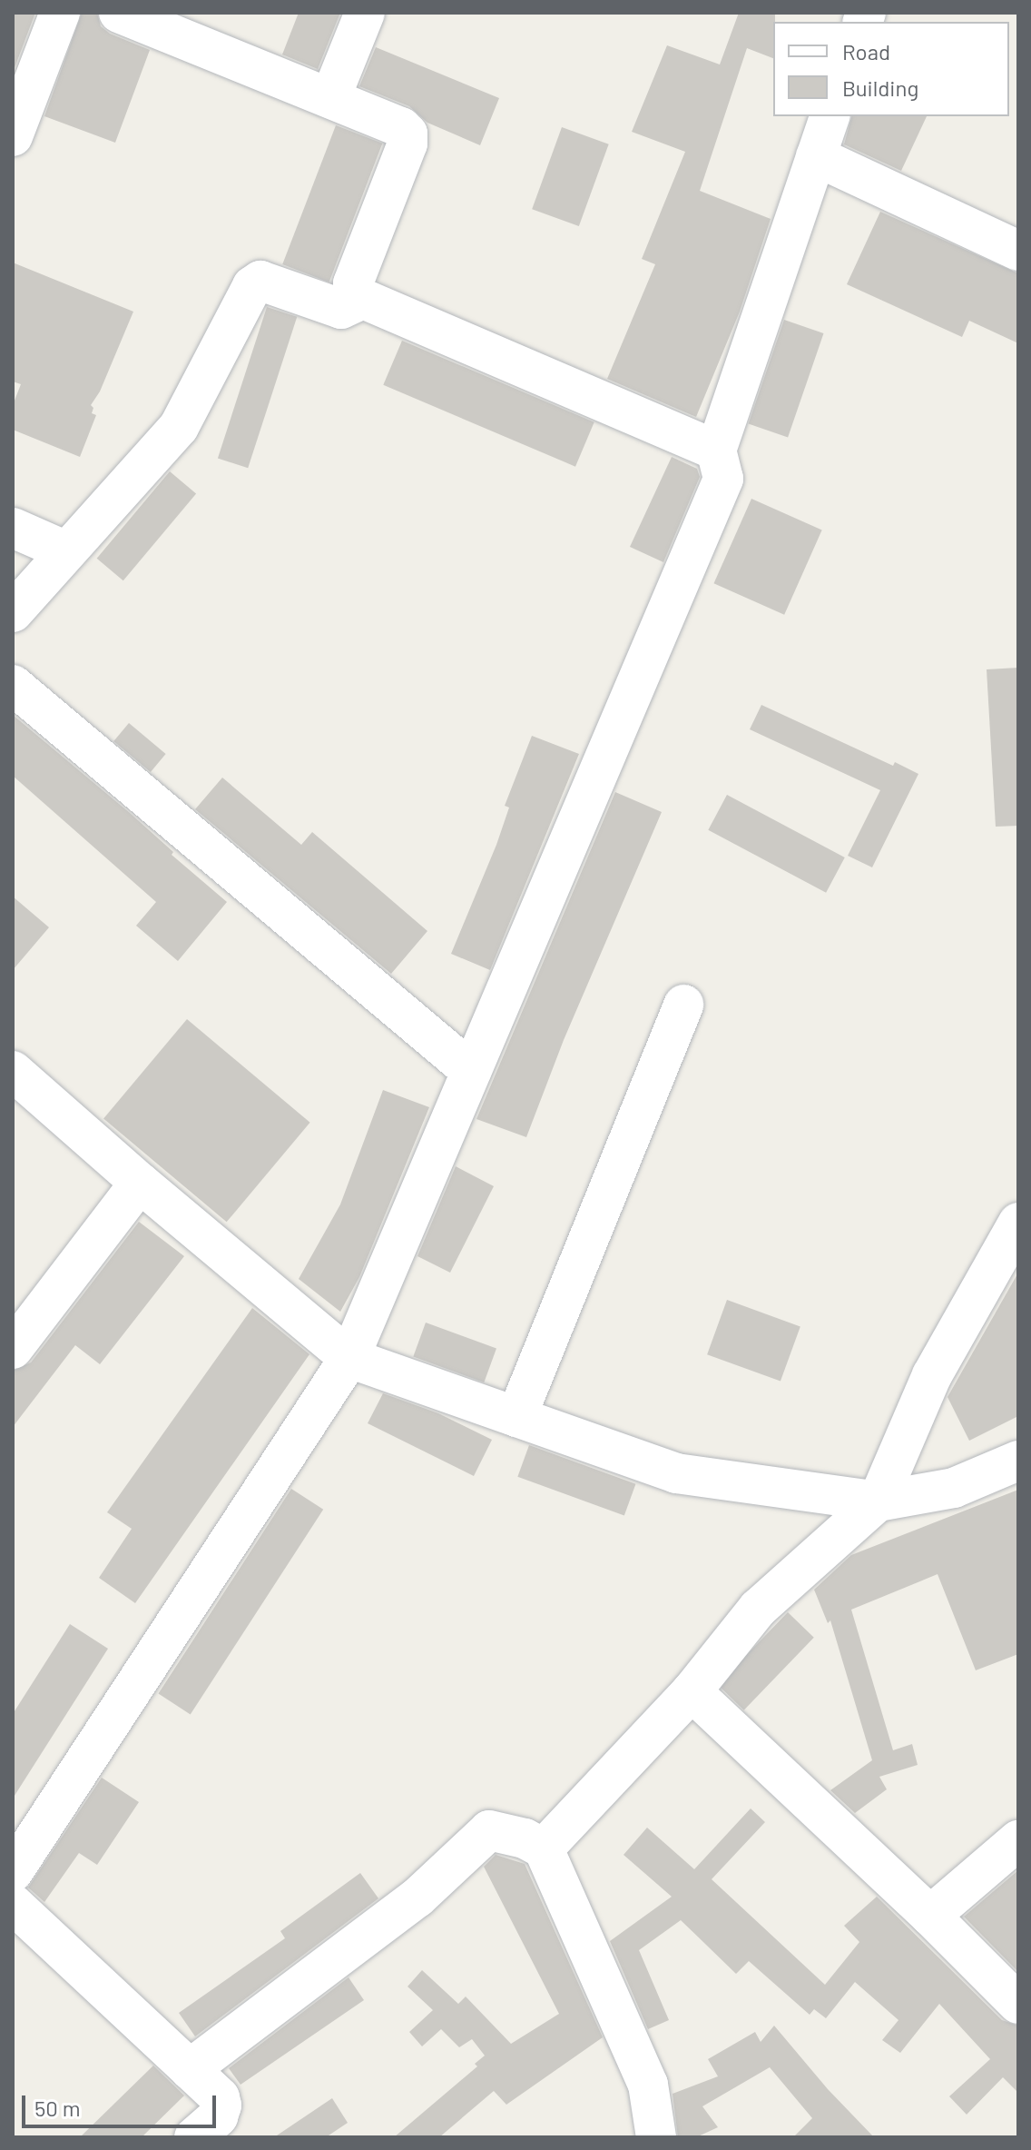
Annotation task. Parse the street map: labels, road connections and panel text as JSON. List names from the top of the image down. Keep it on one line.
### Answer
{"legend":["Road","Building"],"scale_bar":"50 m"}
